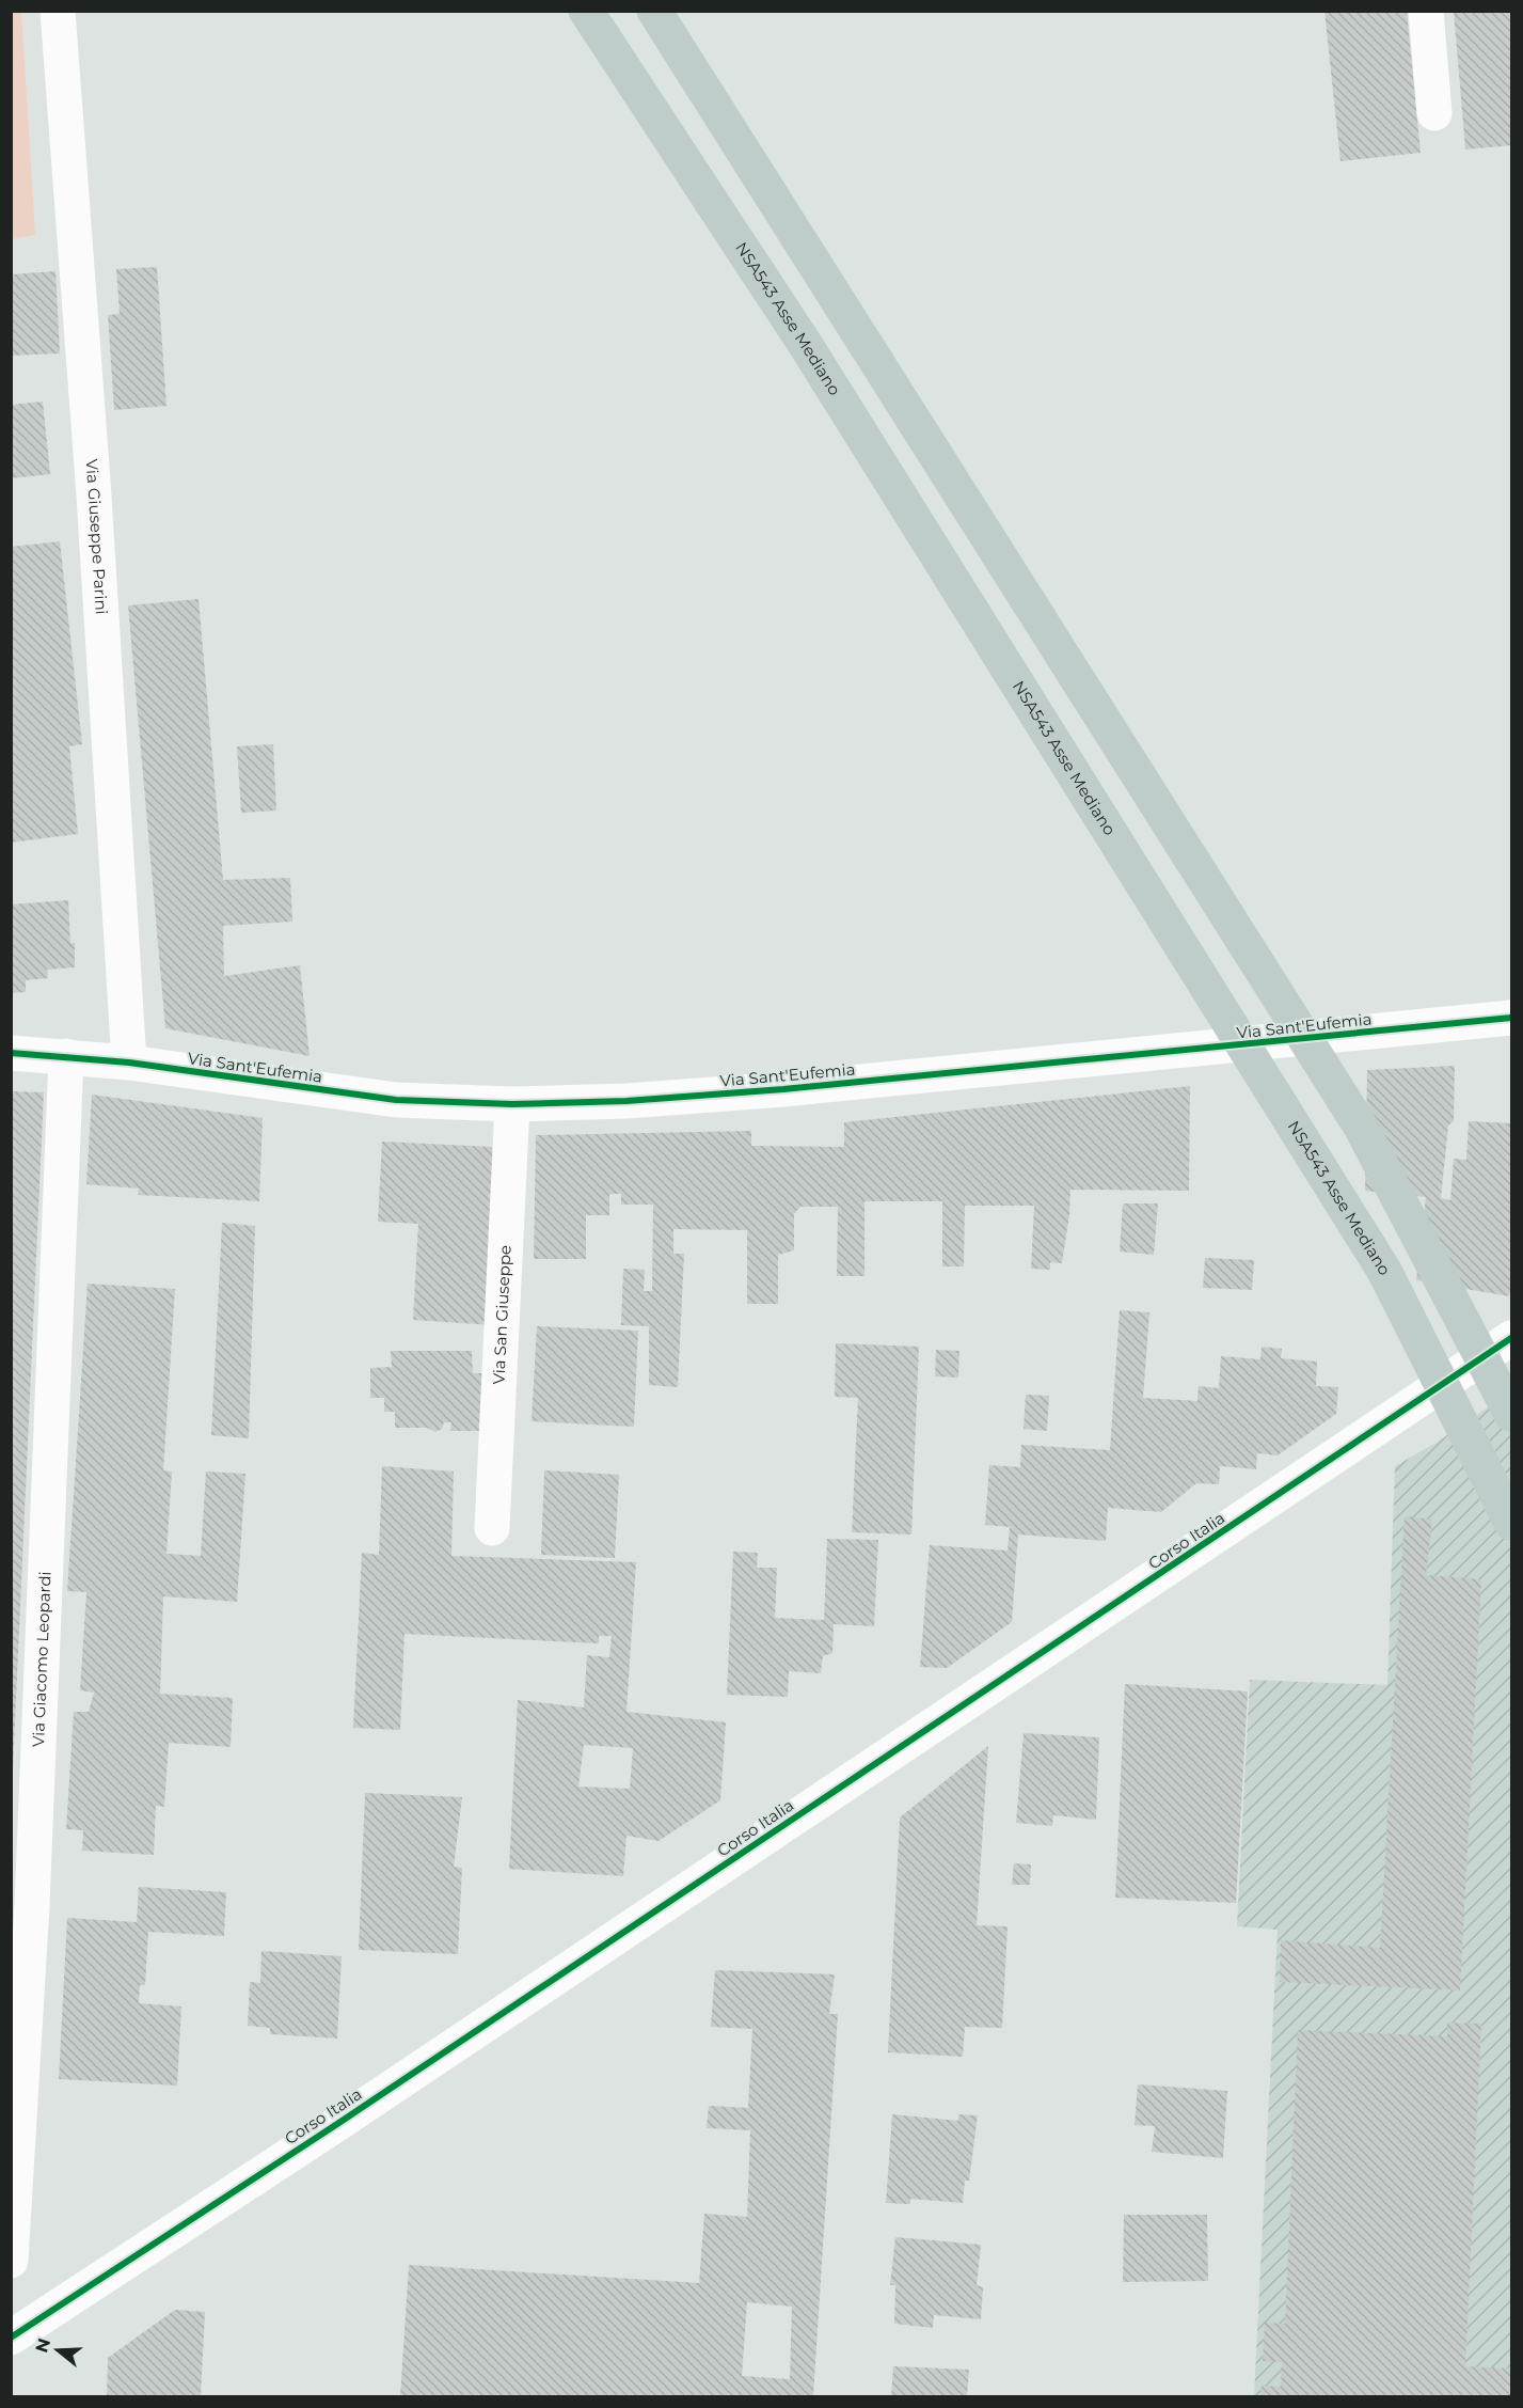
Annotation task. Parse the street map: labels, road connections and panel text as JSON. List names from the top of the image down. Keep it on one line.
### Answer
{"streets":{"highway":["NSA543 Asse Mediano"],"street":["Via Giuseppe Parini","Via Sant'Eufemia","Via San Giuseppe","Corso Italia","Via Giacomo Leopardi"]},"crossings":[["Via Giuseppe Parini","Via Sant'Eufemia"],["Via Sant'Eufemia","Via San Giuseppe"],["Via Sant'Eufemia","Via Giacomo Leopardi"]],"north":"left"}
